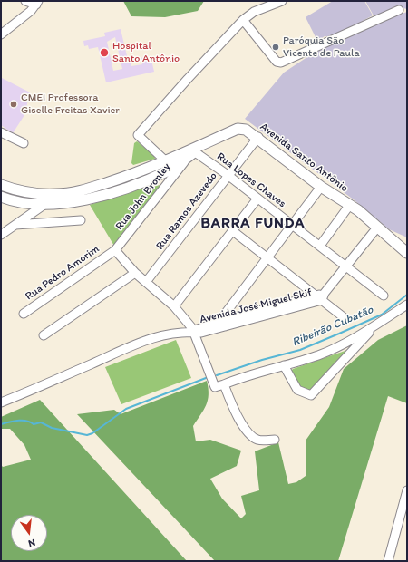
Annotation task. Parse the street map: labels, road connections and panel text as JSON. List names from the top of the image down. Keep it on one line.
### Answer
{"streets":{"main road":["Avenida Santo Antônio"],"street":["Rua Lopes Chaves","Rua John Bronley","Rua Ramos Azevedo","Rua Pedro Amorim","Avenida José Miguel Skif"]},"crossings":[["Avenida Santo Antônio","Rua Lopes Chaves"],["Avenida Santo Antônio","Rua John Bronley"],["Avenida Santo Antônio","Rua Ramos Azevedo"],["Rua Lopes Chaves","Rua John Bronley"],["Rua Lopes Chaves","Rua Ramos Azevedo"],["Rua John Bronley","Rua Pedro Amorim"]],"districts":["BARRA FUNDA"],"water":["Ribeirão Cubatão"],"places":["Paróquia São Vicente de Paula","Hospital Santo Antônio","CMEI Professora Giselle Freitas Xavier"],"north":"bottom"}
